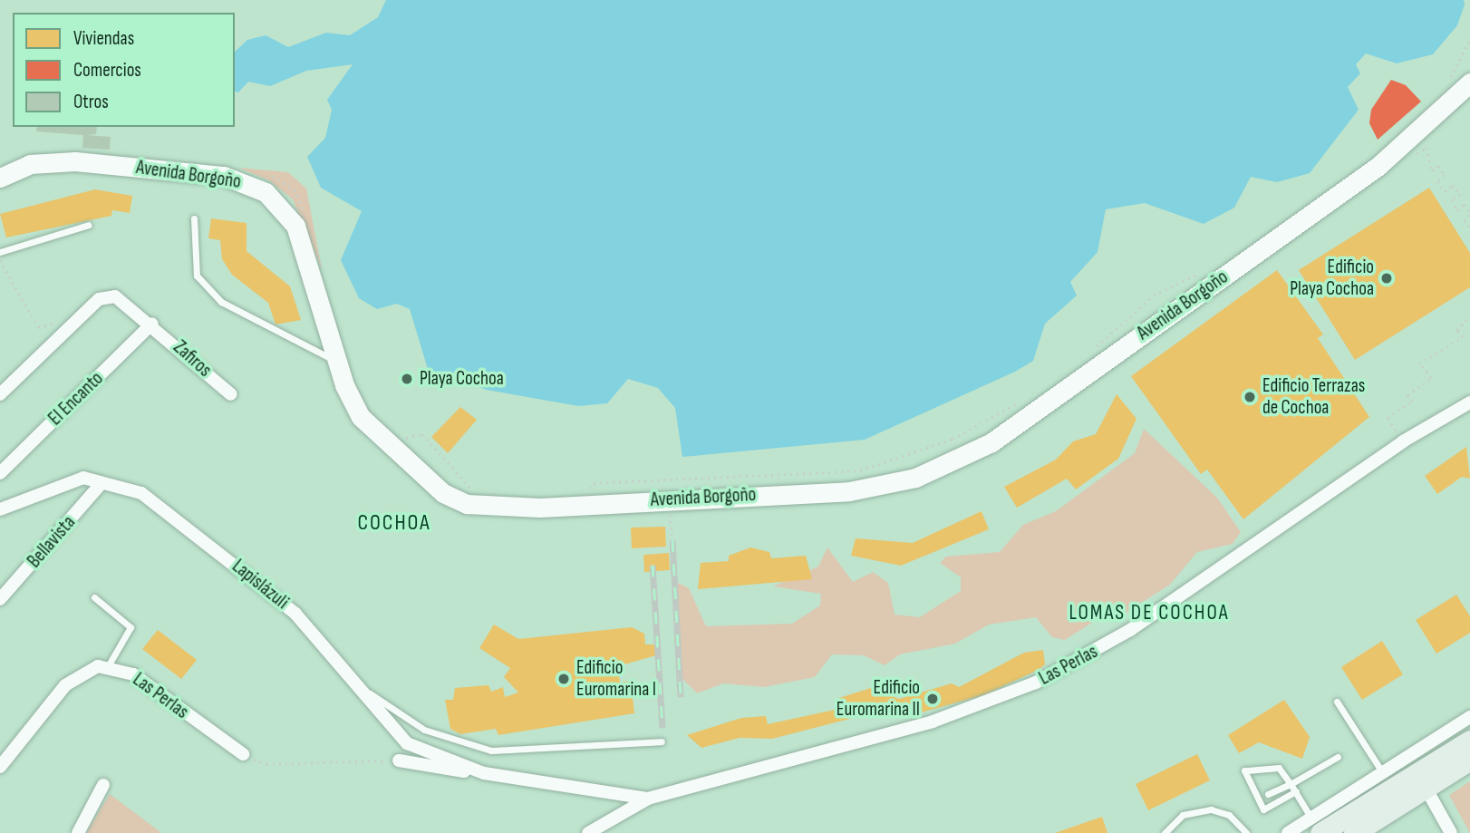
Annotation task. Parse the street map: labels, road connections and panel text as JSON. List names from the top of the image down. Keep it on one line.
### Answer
{"streets":{"main road":["Avenida Borgoño"],"street":["Zafiros","El Encanto","Bellavista","Lapislázuli","Las Perlas"]},"crossings":[["Zafiros","El Encanto"],["Bellavista","Lapislázuli"],["Lapislázuli","Las Perlas"]],"districts":["COCHOA","LOMAS DE COCHOA"],"places":["Edificio Playa Cochoa","Playa Cochoa","Edificio Terrazas de Cochoa","Edificio Euromarina I","Edificio Euromarina II"],"legend":["Viviendas","Comercios","Otros"]}
